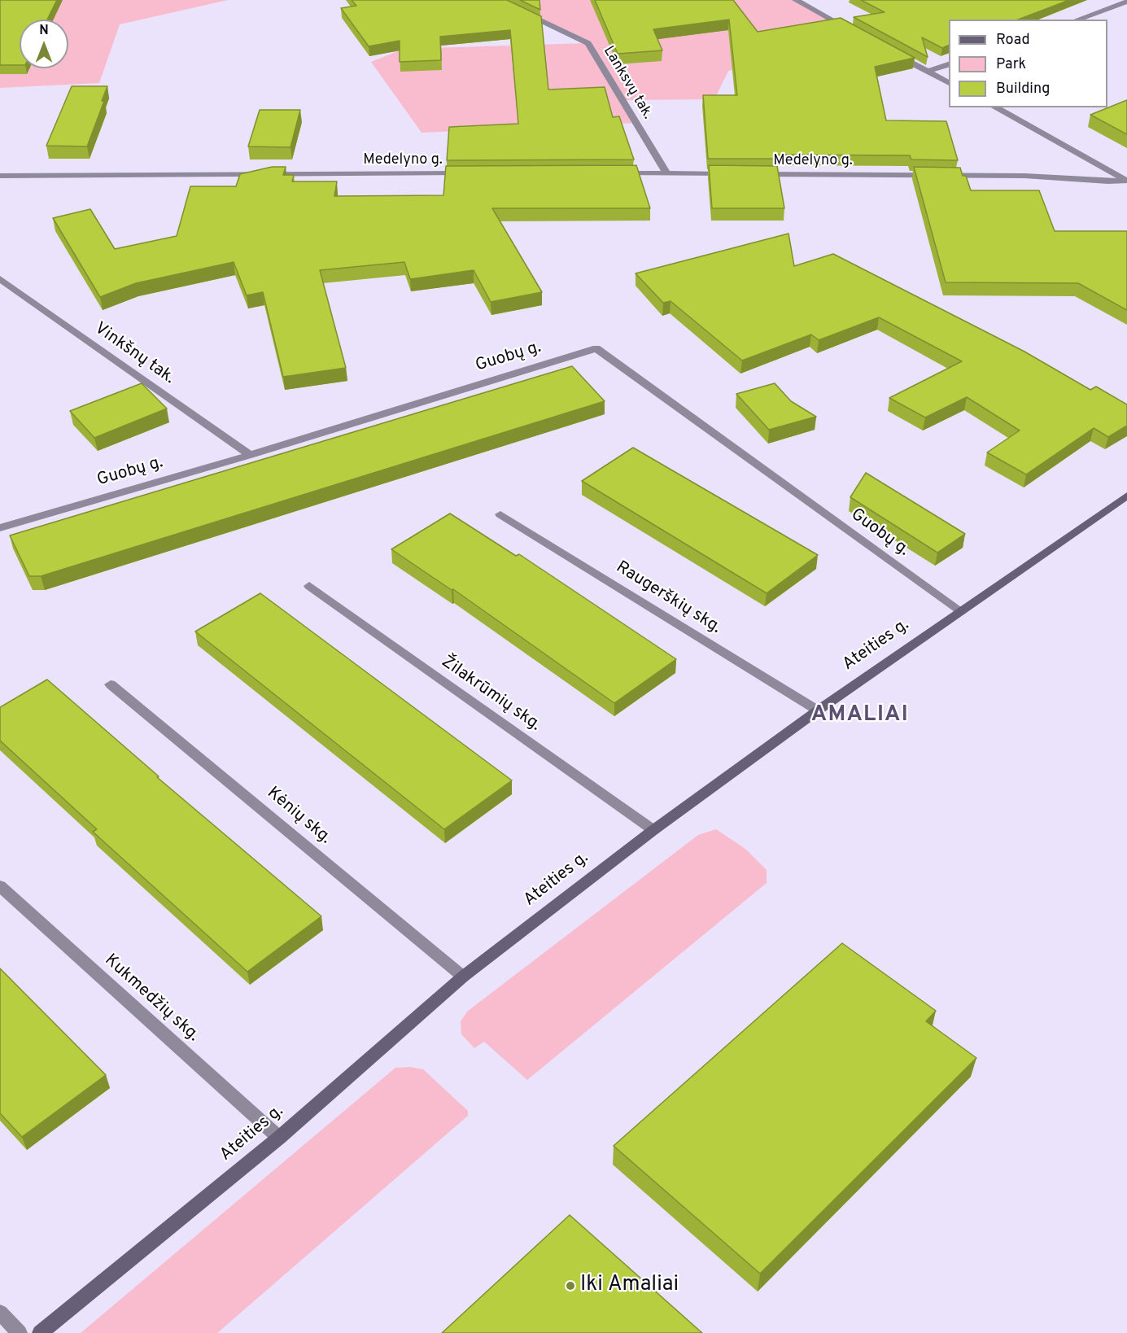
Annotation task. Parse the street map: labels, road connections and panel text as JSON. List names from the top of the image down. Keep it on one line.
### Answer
{"streets":{"street":["Lanksvų tak.","Medelyno g.","Vinkšnų tak.","Guobų g.","Raugerškių skg.","Ateities g.","Žilakrūmių skg.","Kėnių skg.","Kukmedžių skg."]},"crossings":[["Vinkšnų tak.","Guobų g."],["Guobų g.","Ateities g."],["Raugerškių skg.","Ateities g."],["Ateities g.","Žilakrūmių skg."],["Ateities g.","Kėnių skg."],["Ateities g.","Kukmedžių skg."]],"districts":["AMALIAI"],"places":["Iki Amaliai"],"legend":["Road","Park","Building"],"north":"top"}
